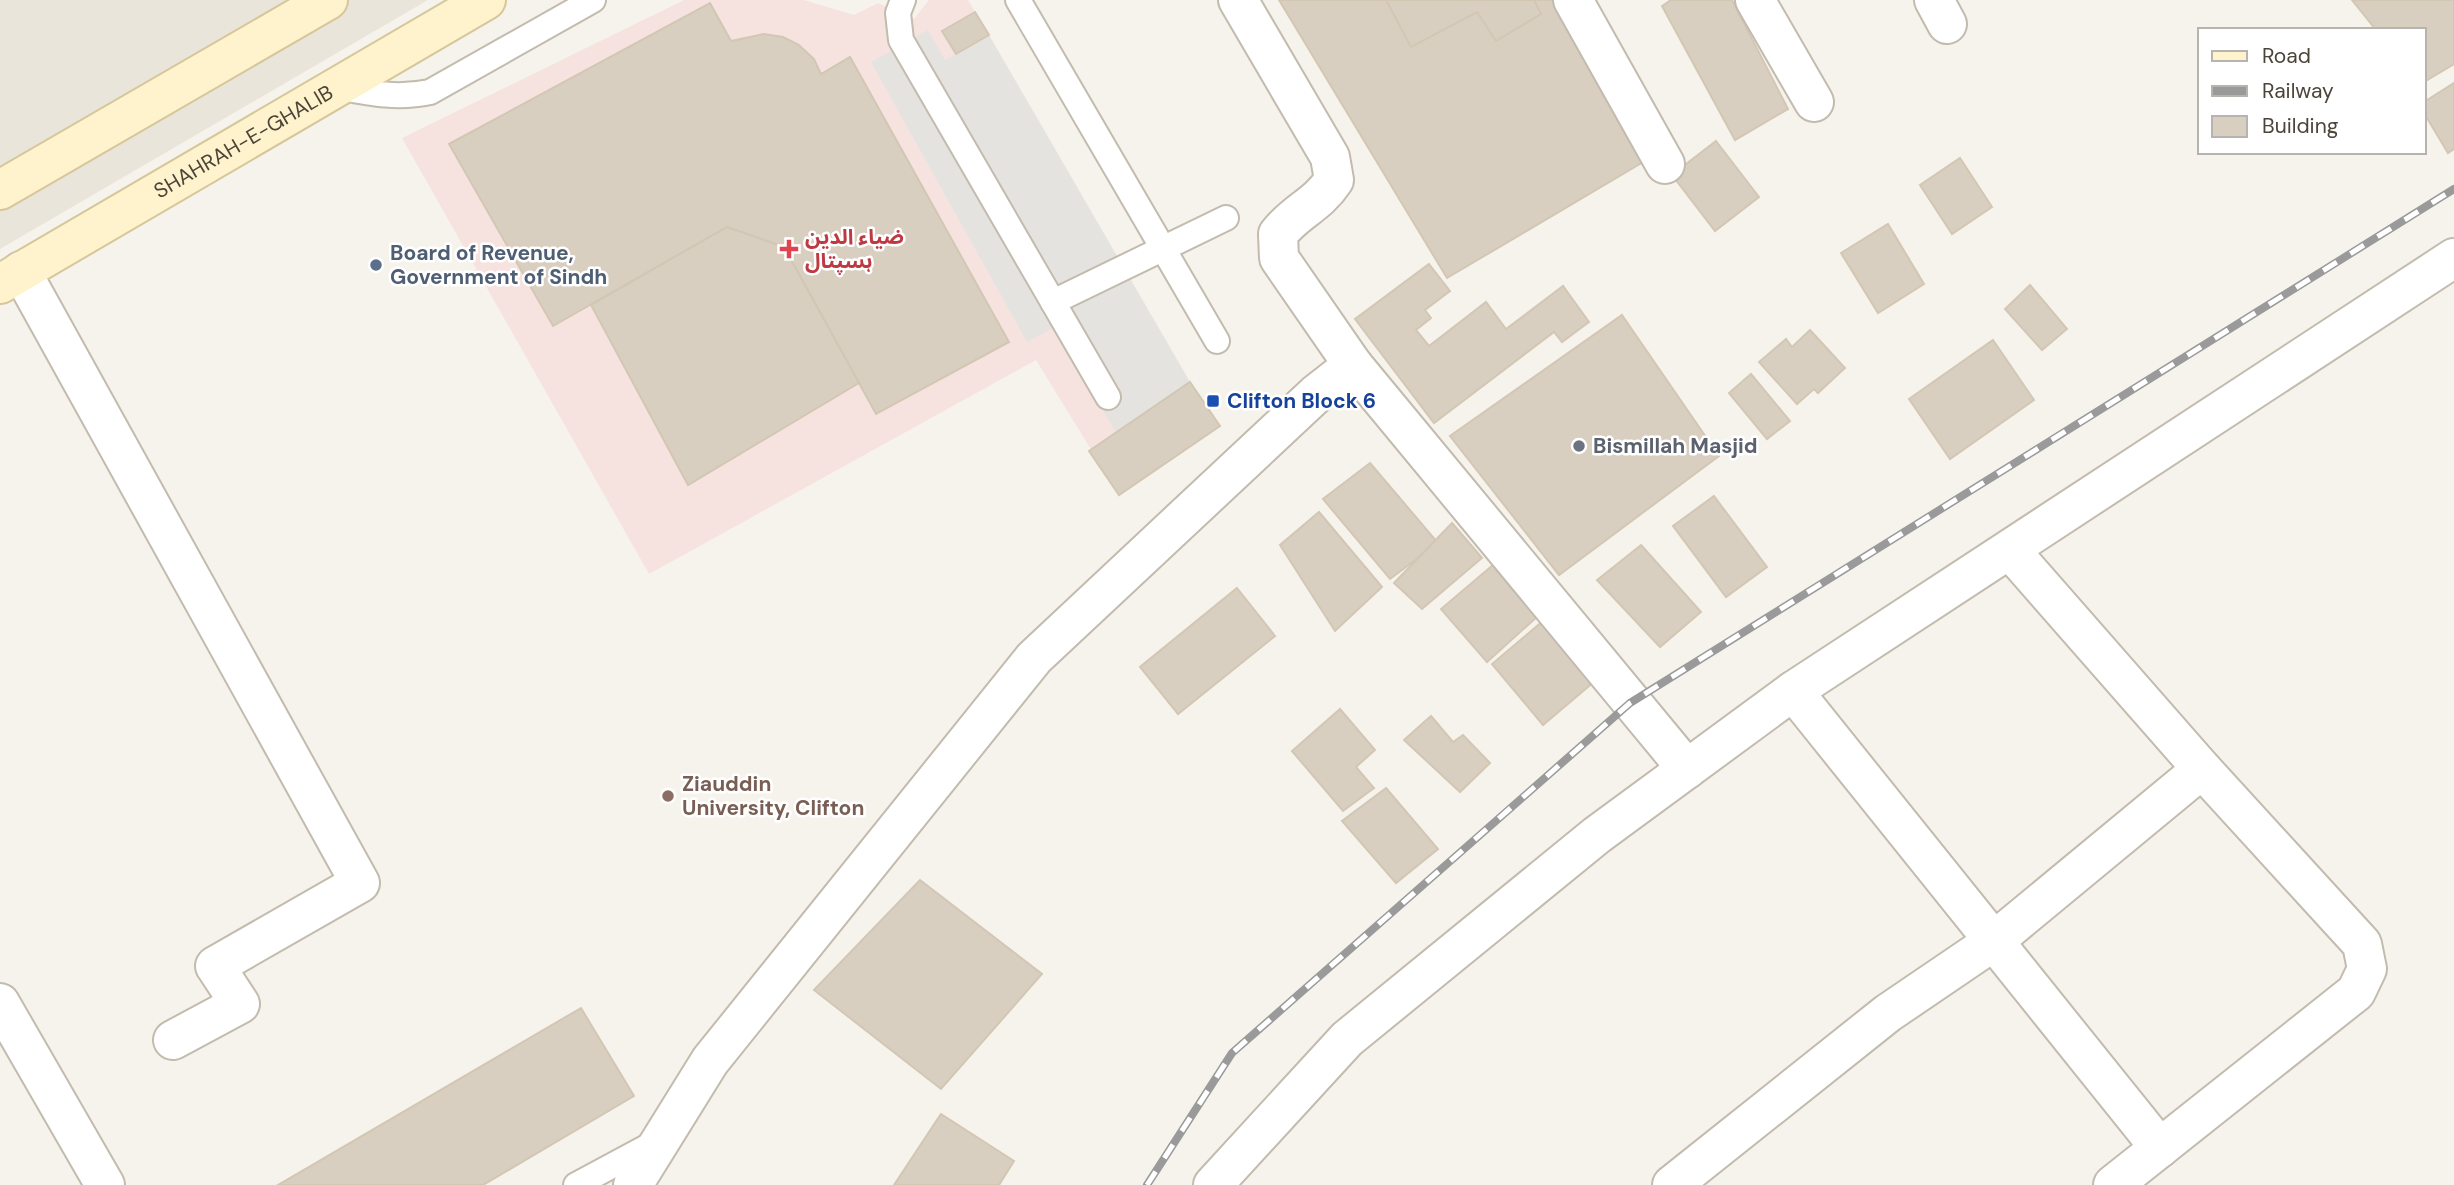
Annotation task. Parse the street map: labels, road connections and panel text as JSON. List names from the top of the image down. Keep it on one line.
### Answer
{"streets":{"main road":["SHAHRAH-E-GHALIB"]},"places":{"health":["ضیاء الدین ہسپتال"],"other":["Board of Revenue, Government of Sindh","Bismillah Masjid","Ziauddin University, Clifton"],"transit":["Clifton Block 6"]},"legend":["Road","Railway","Building"]}
